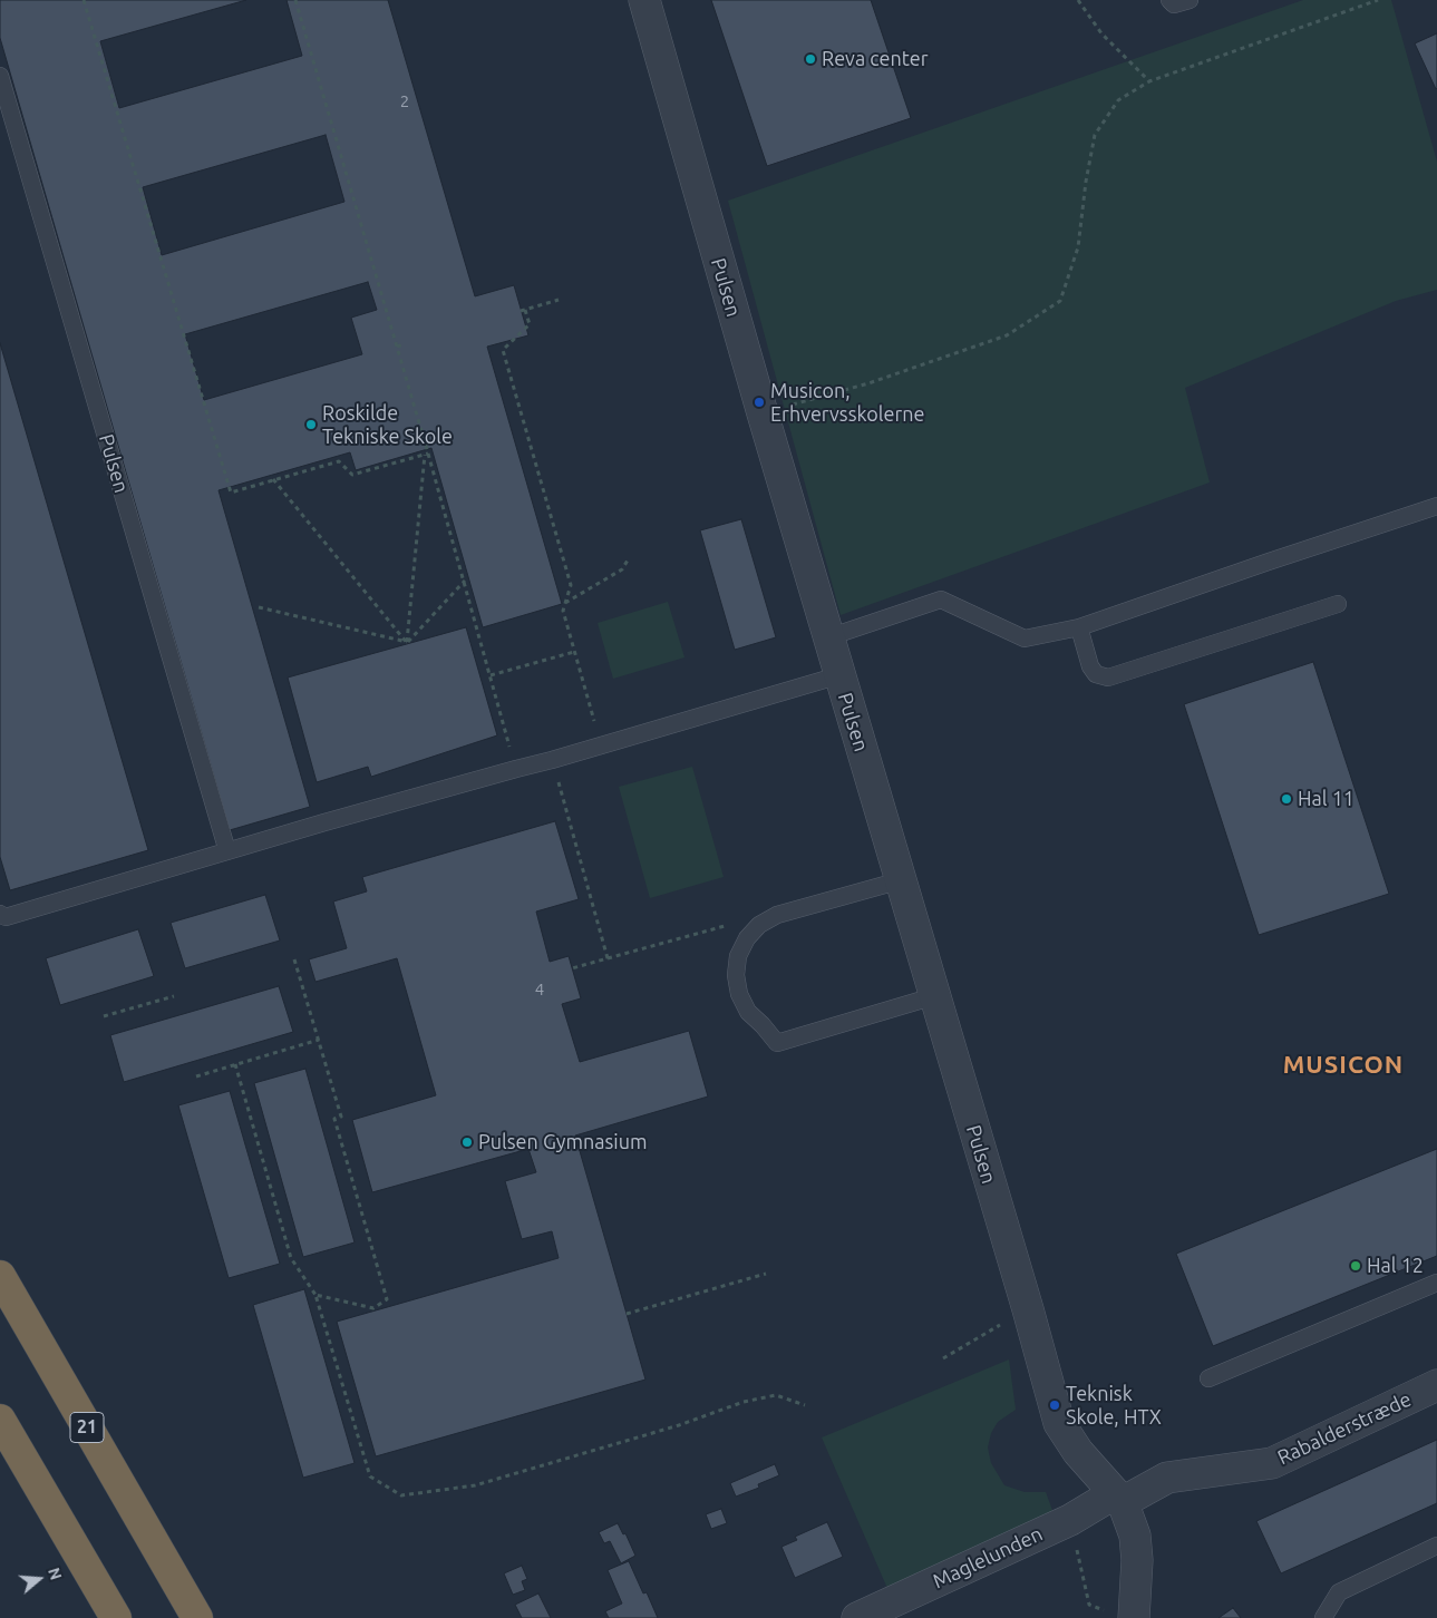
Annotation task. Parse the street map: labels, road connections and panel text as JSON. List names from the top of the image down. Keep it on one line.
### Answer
{"streets":{"highway":["21"],"street":["Pulsen","Rabalderstræde","Maglelunden"]},"crossings":[["Pulsen","Rabalderstræde"],["Pulsen","Maglelunden"],["Rabalderstræde","Maglelunden"]],"districts":["MUSICON"],"places":["Reva center","Musicon, Erhvervsskolerne","Roskilde Tekniske Skole","Hal 11","Pulsen Gymnasium","Hal 12","Teknisk Skole, HTX"],"house_numbers":["2","4"],"north":"right"}
